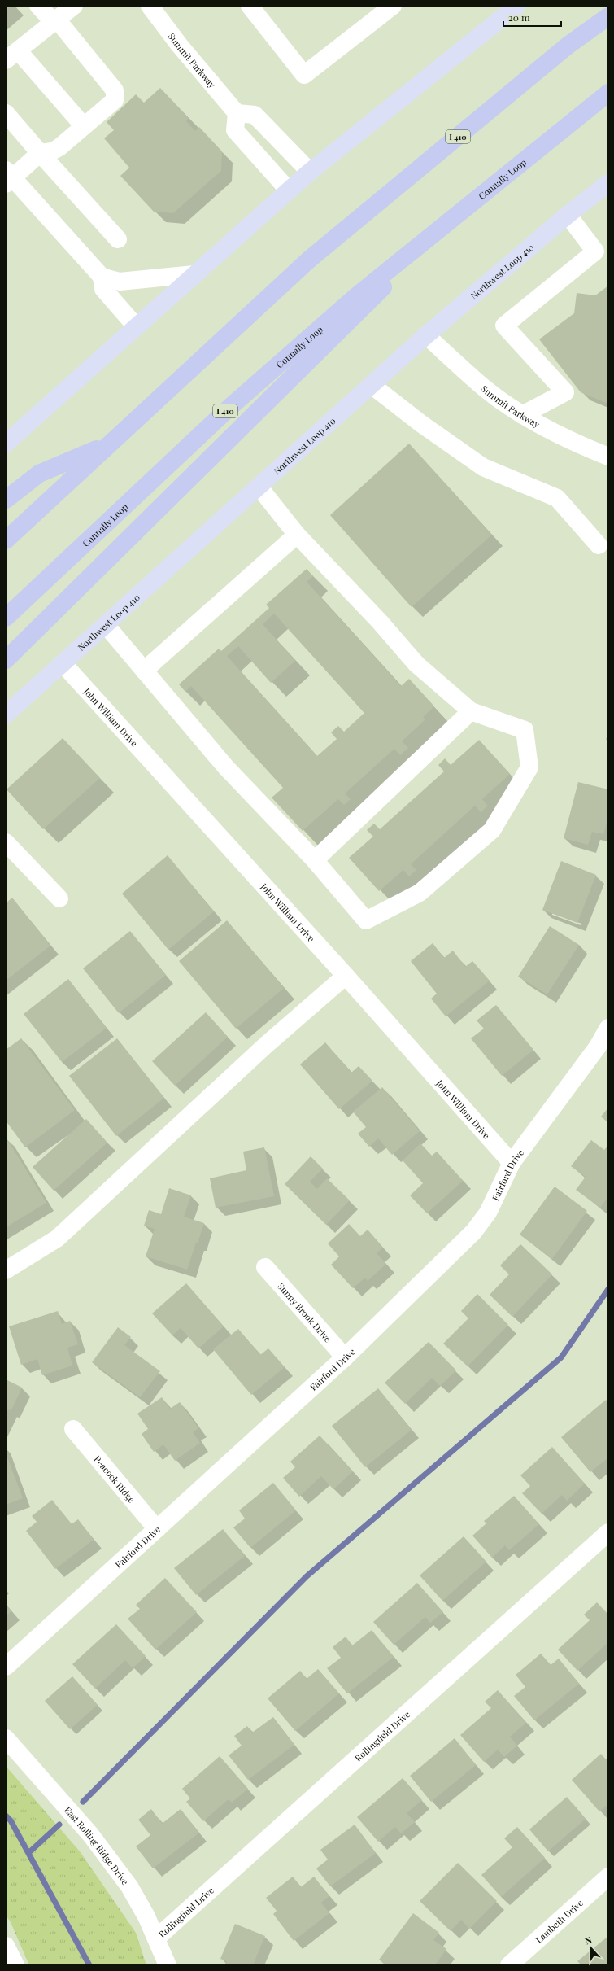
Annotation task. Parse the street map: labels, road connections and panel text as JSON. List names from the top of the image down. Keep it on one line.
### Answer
{"streets":{"highway":["I 410","Connally Loop"],"main road":["Northwest Loop 410"],"street":["Summit Parkway","John William Drive","Fairford Drive","Sunny Brook Drive","Peacock Ridge","Rollingfield Drive","East Rolling Ridge Drive","Lambeth Drive"]},"crossings":[["Summit Parkway","Northwest Loop 410"],["Northwest Loop 410","John William Drive"],["John William Drive","Fairford Drive"],["Fairford Drive","Sunny Brook Drive"],["Fairford Drive","Peacock Ridge"],["Rollingfield Drive","East Rolling Ridge Drive"]],"scale_bar":"20 m","north":"top"}
